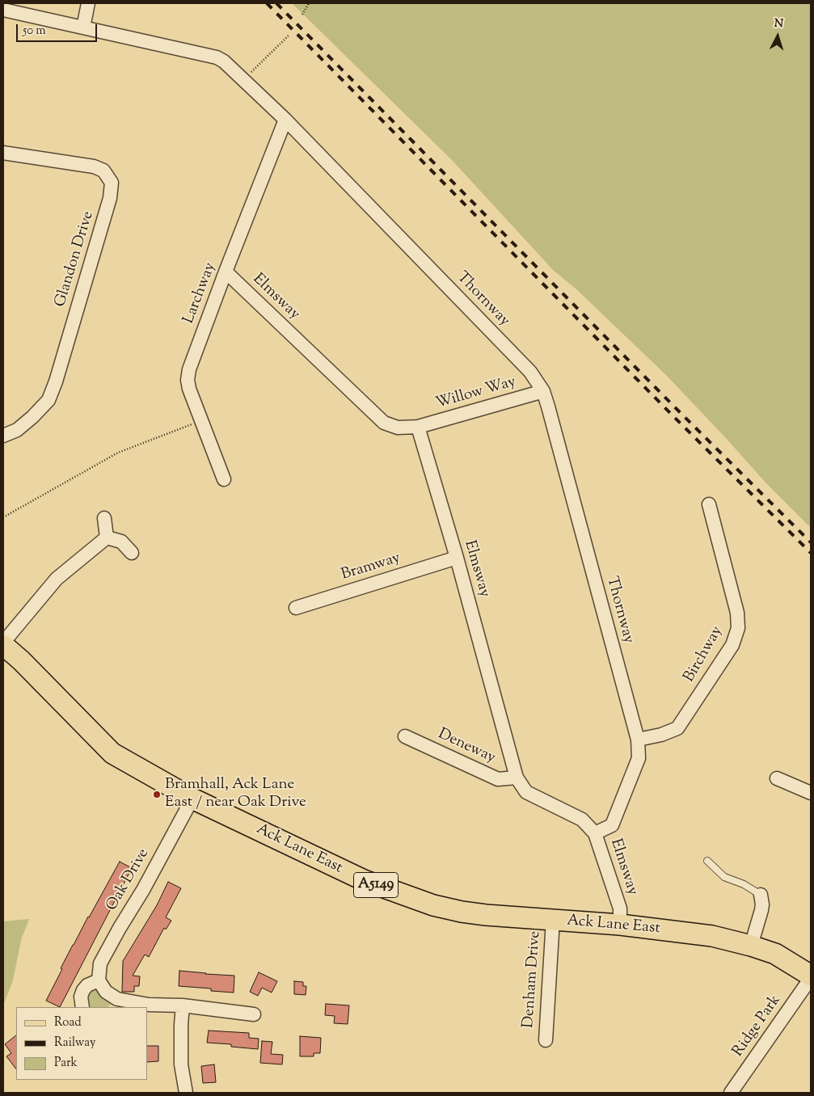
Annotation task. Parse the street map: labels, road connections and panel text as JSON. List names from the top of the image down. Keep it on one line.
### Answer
{"streets":{"main road":["Ack Lane East","A5149"],"street":["Glandon Drive","Larchway","Elmsway","Thornway","Willow Way","Bramway","Birchway","Deneway","Oak Drive","Denham Drive","Ridge Park"]},"crossings":[["Larchway","Elmsway"],["Larchway","Thornway"],["Elmsway","Thornway"],["Elmsway","Willow Way"],["Elmsway","Bramway"],["Elmsway","Deneway"],["Elmsway","Ack Lane East"],["Thornway","Willow Way"],["Thornway","Birchway"],["Ack Lane East","Oak Drive"],["Ack Lane East","Denham Drive"],["Ack Lane East","Ridge Park"]],"places":["Bramhall, Ack Lane East / near Oak Drive"],"legend":["Road","Railway","Park"],"scale_bar":"50 m","north":"top"}
